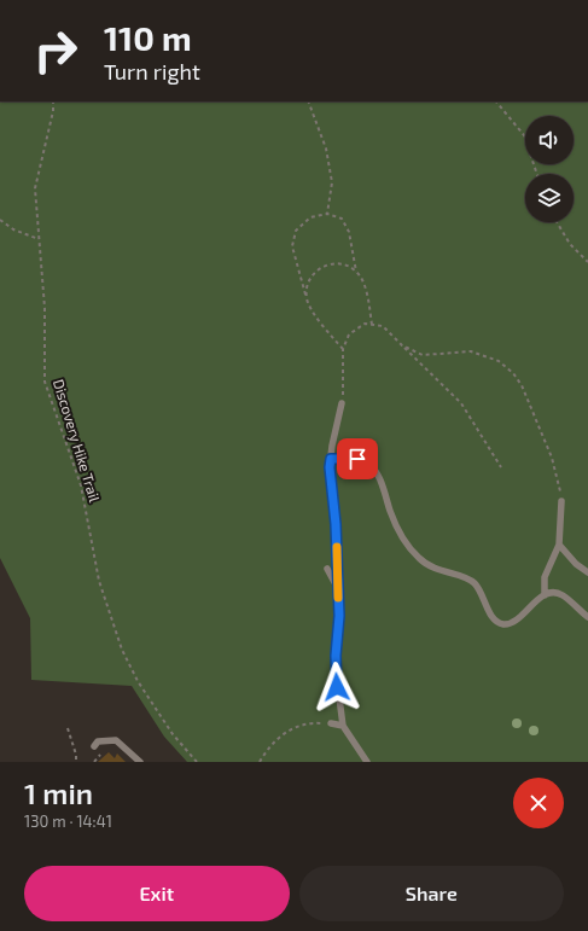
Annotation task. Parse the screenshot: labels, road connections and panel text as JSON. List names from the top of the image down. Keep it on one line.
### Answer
{"streets":{"path":["Discovery Hike Trail"]},"page":{"turn":["110 m","Turn right"],"heading":["1 min","130 m · 14:41"],"buttons":["Exit","Share"]}}
